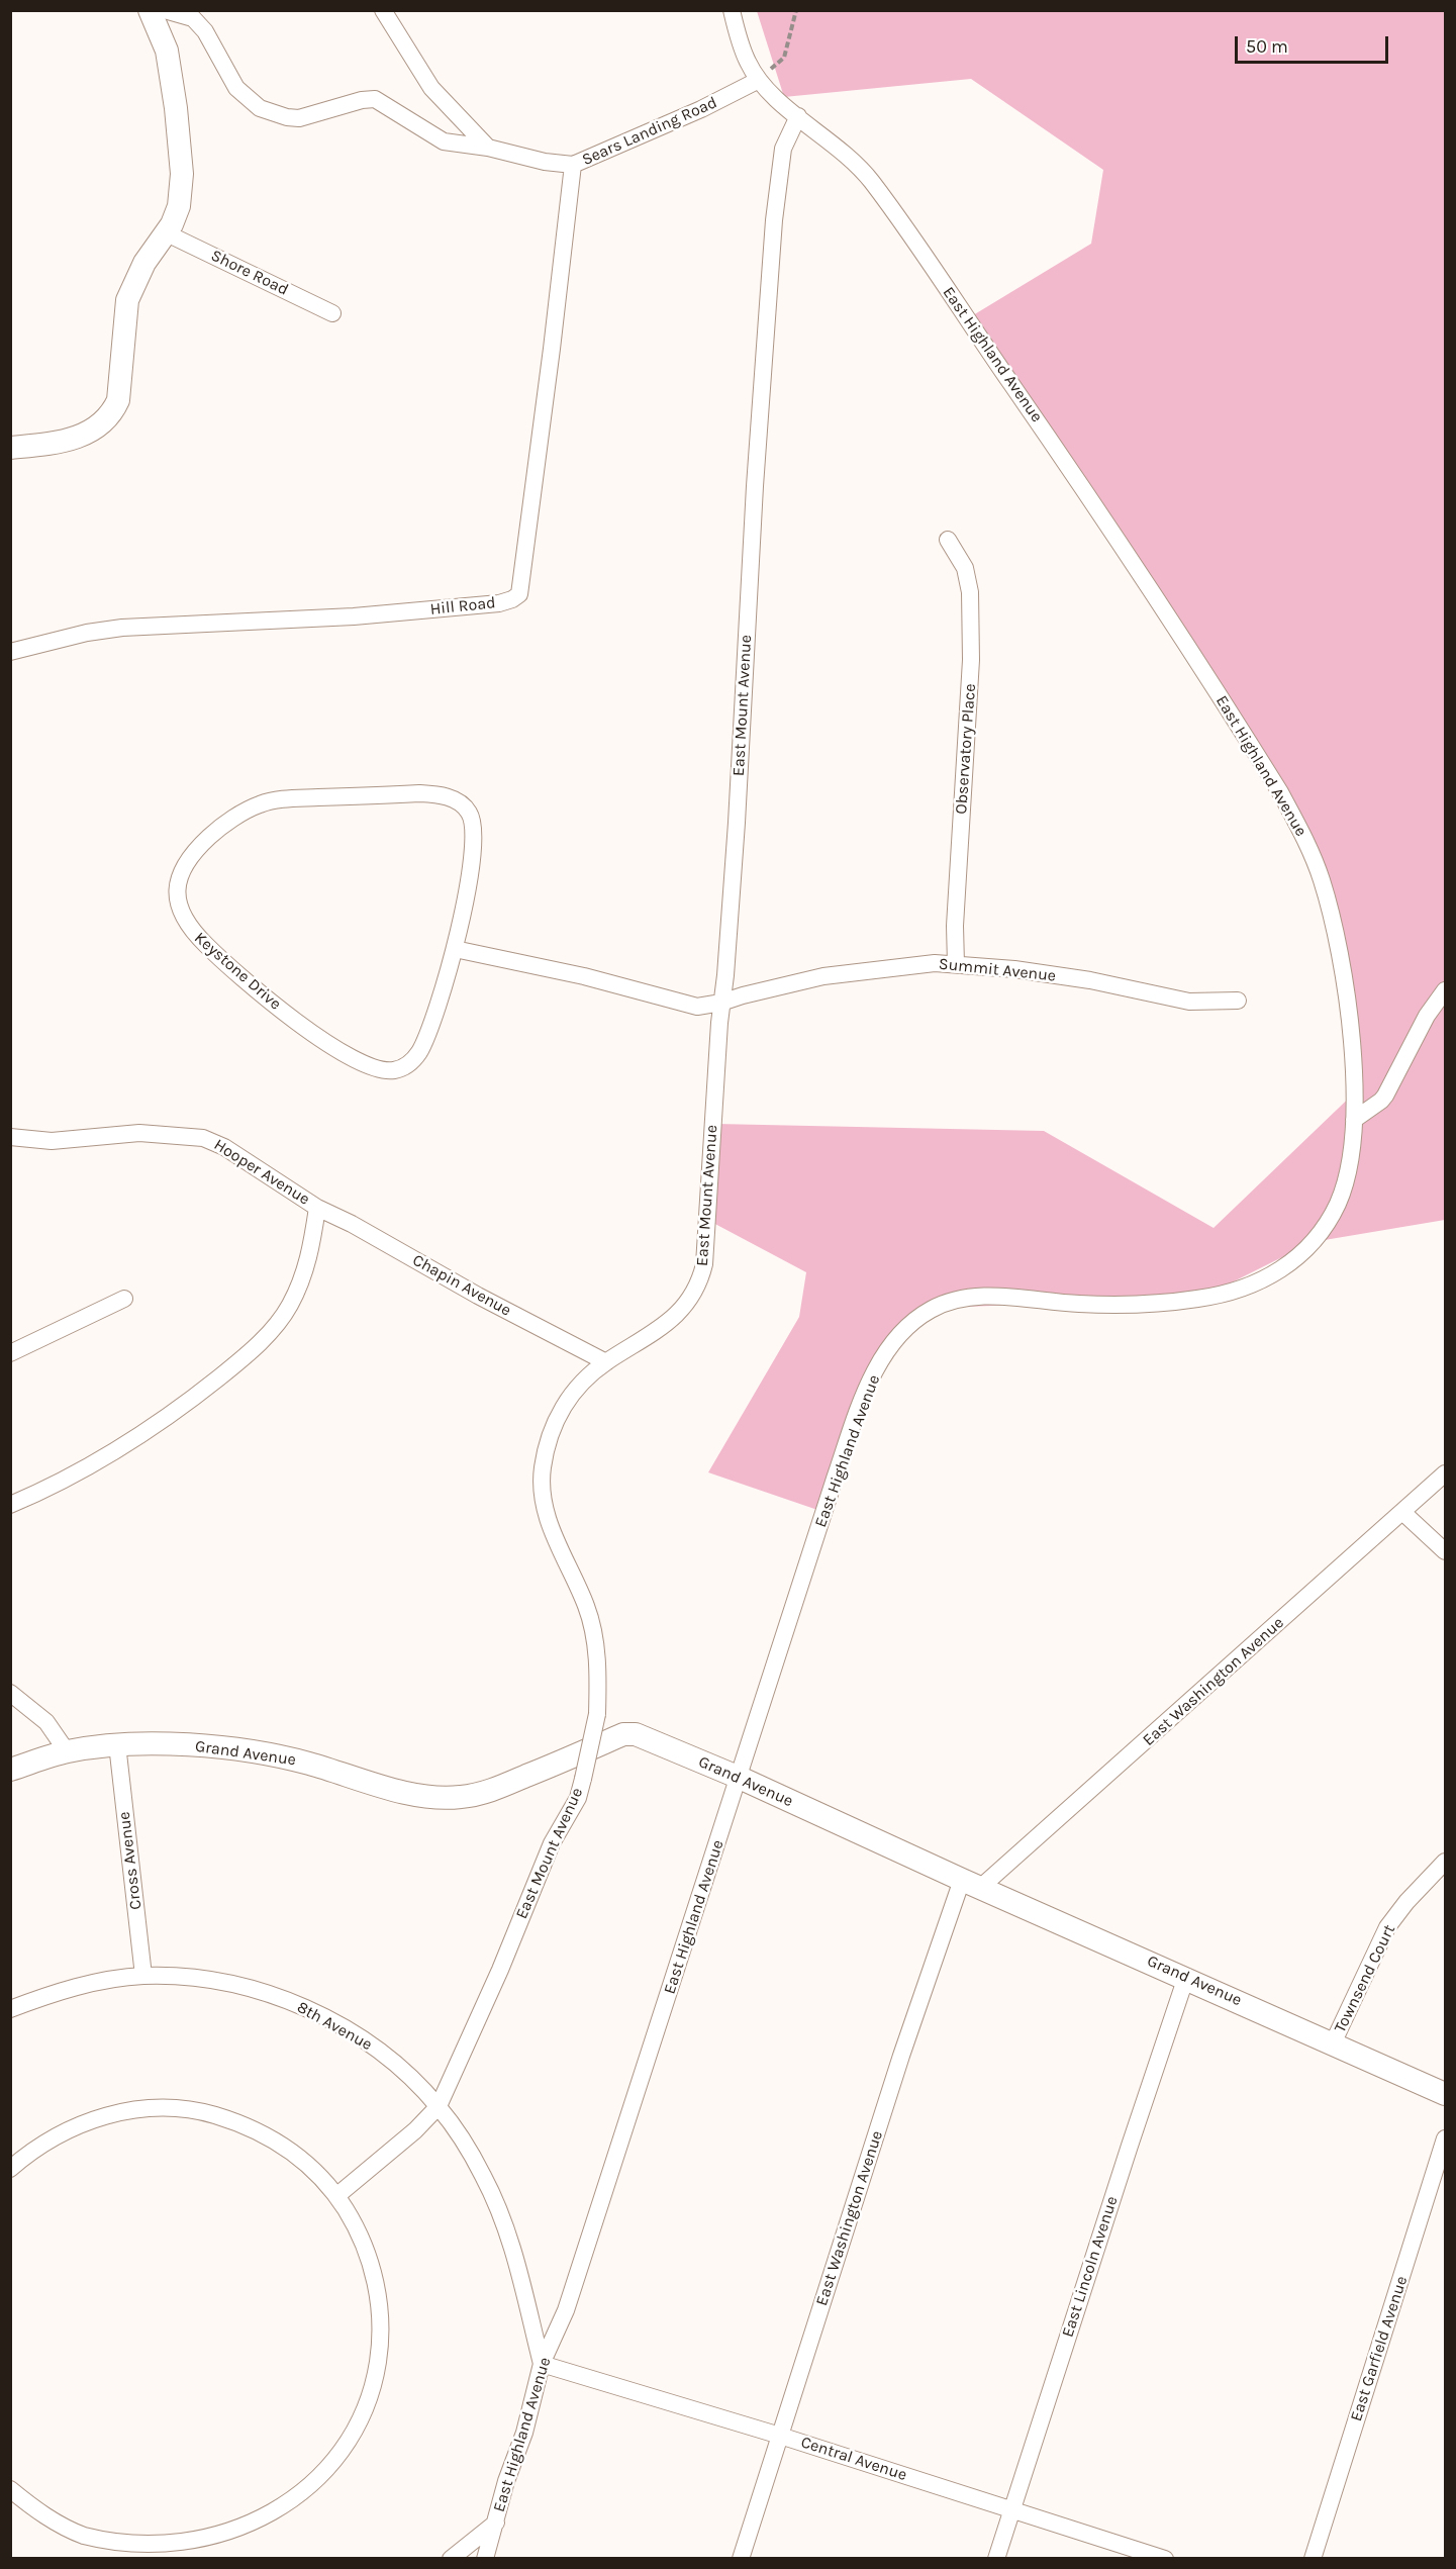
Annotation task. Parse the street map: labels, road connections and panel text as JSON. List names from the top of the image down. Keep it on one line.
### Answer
{"streets":{"street":["Sears Landing Road","Shore Road","East Highland Avenue","Hill Road","East Mount Avenue","Observatory Place","Summit Avenue","Keystone Drive","Hooper Avenue","Chapin Avenue","East Washington Avenue","Grand Avenue","Cross Avenue","Townsend Court","8th Avenue","East Lincoln Avenue","East Garfield Avenue","Central Avenue"]},"crossings":[["Sears Landing Road","East Highland Avenue"],["Sears Landing Road","Hill Road"],["East Highland Avenue","East Mount Avenue"],["East Highland Avenue","Grand Avenue"],["East Highland Avenue","8th Avenue"],["East Highland Avenue","Central Avenue"],["East Mount Avenue","Summit Avenue"],["East Mount Avenue","Chapin Avenue"],["East Mount Avenue","8th Avenue"],["Observatory Place","Summit Avenue"],["Hooper Avenue","Chapin Avenue"],["East Washington Avenue","Grand Avenue"],["East Washington Avenue","Central Avenue"],["Grand Avenue","Cross Avenue"],["Grand Avenue","Townsend Court"],["Grand Avenue","East Lincoln Avenue"],["Cross Avenue","8th Avenue"],["8th Avenue","Central Avenue"],["East Lincoln Avenue","Central Avenue"]],"scale_bar":"50 m"}
